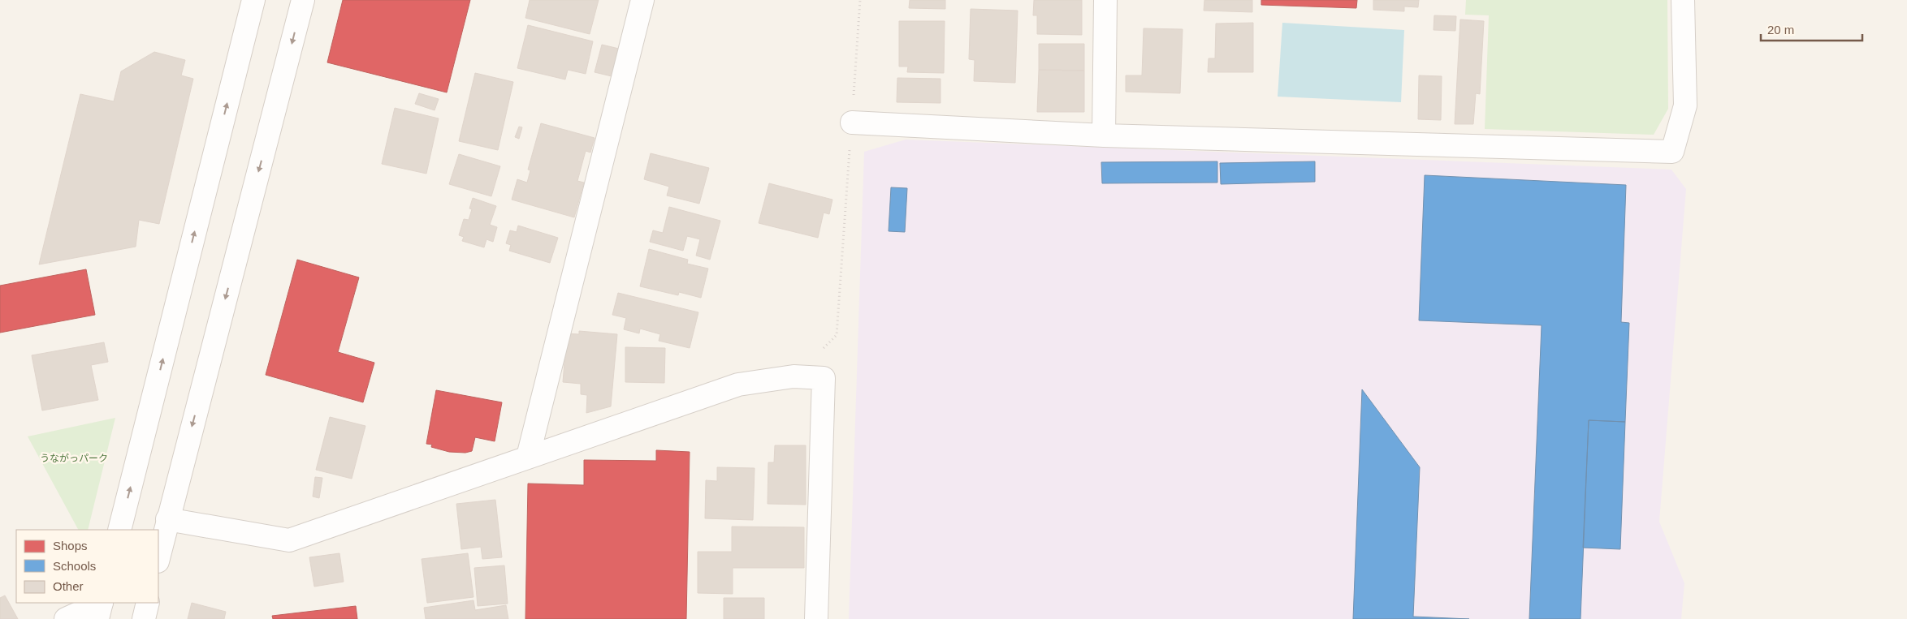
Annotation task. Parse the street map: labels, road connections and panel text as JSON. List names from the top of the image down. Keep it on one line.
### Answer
{"parks":["うながっパーク"],"legend":["Shops","Schools","Other"],"scale_bar":"20 m"}
